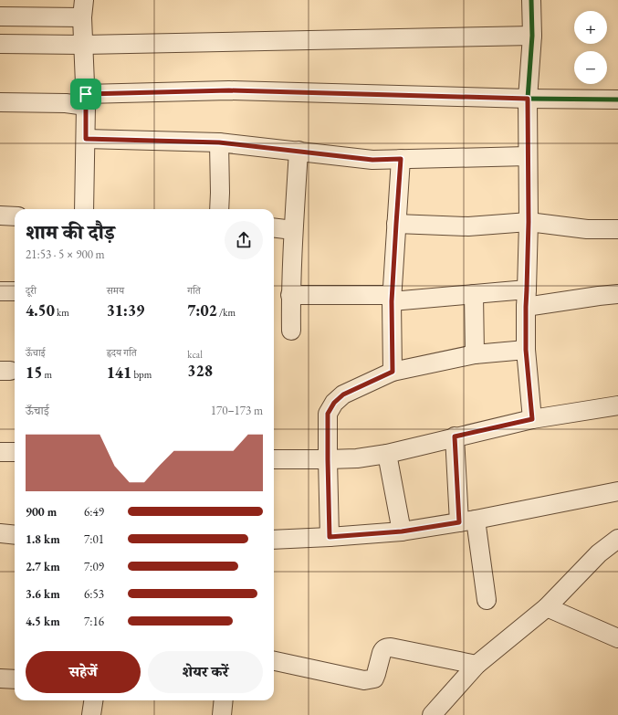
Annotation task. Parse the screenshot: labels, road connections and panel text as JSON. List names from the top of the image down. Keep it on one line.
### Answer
{"page":{"map_buttons":["+","−"],"heading":["शाम की दौड़","21:53 · 5 × 900 m"],"stats":[["दूरी","4.50 km"],["समय","31:39"],["गति","7:02 /km"],["ऊँचाई","15 m"],["हृदय गति","141 bpm"],["kcal","328"]],"chart":["ऊँचाई","170–173 m"],"list":[{"name":"900 m","note":"6:49"},{"name":"1.8 km","note":"7:01"},{"name":"2.7 km","note":"7:09"},{"name":"3.6 km","note":"6:53"},{"name":"4.5 km","note":"7:16"}],"buttons":["सहेजें","शेयर करें"]}}
